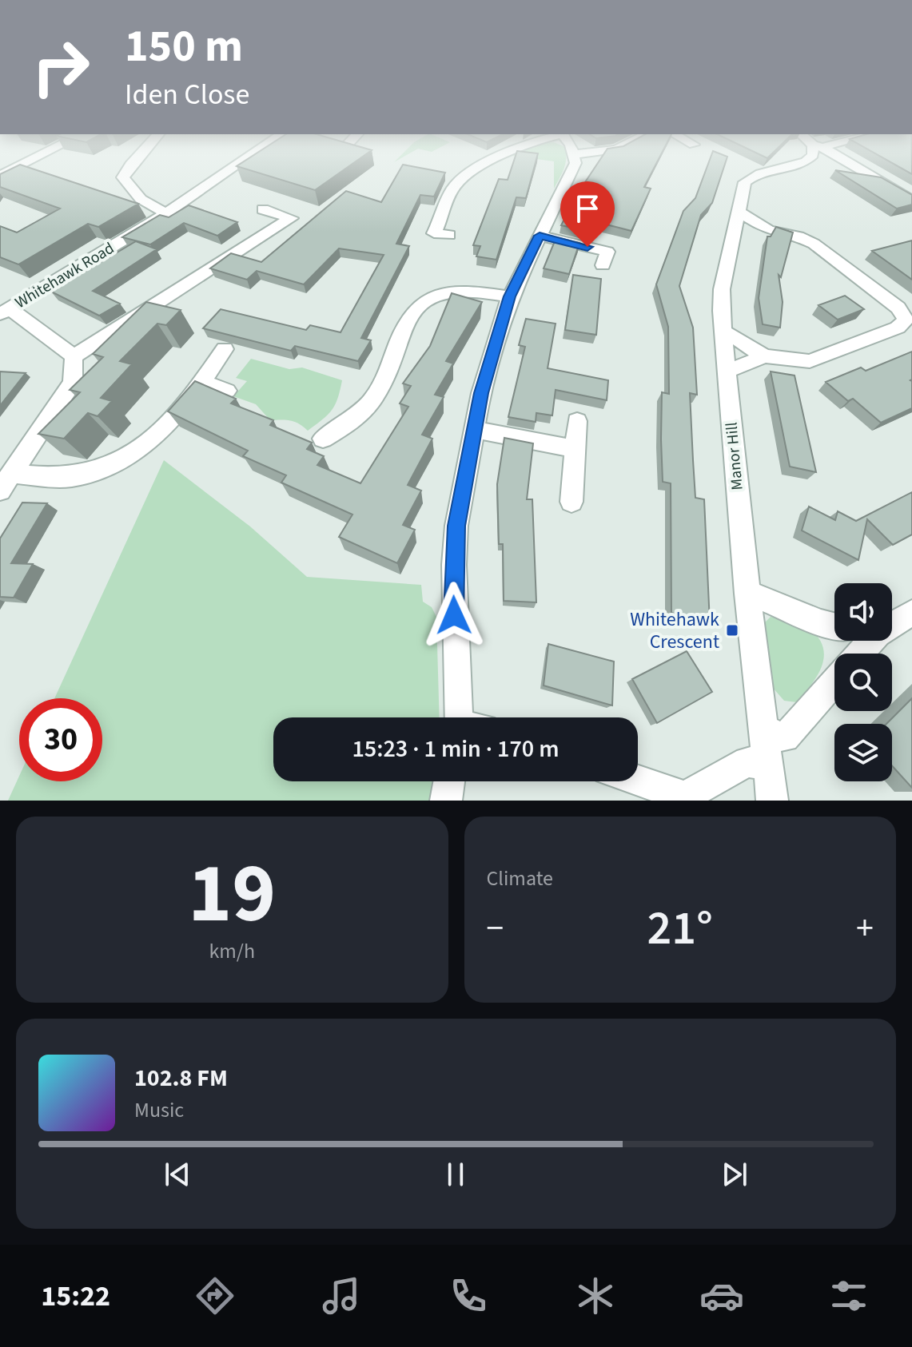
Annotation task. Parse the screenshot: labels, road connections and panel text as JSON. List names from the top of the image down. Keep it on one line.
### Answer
{"streets":{"street":["Whitehawk Road","Manor Hill"]},"places":{"transit":["Whitehawk Crescent"]},"page":{"turn":["150 m","Iden Close"],"limit":"30","trip":"15:23 · 1 min · 170 m","tile":[["19","km/h"],"Climate"],"heat":["−","21°","+"],"song":["102.8 FM","Music"],"tabs":"15:22"}}
